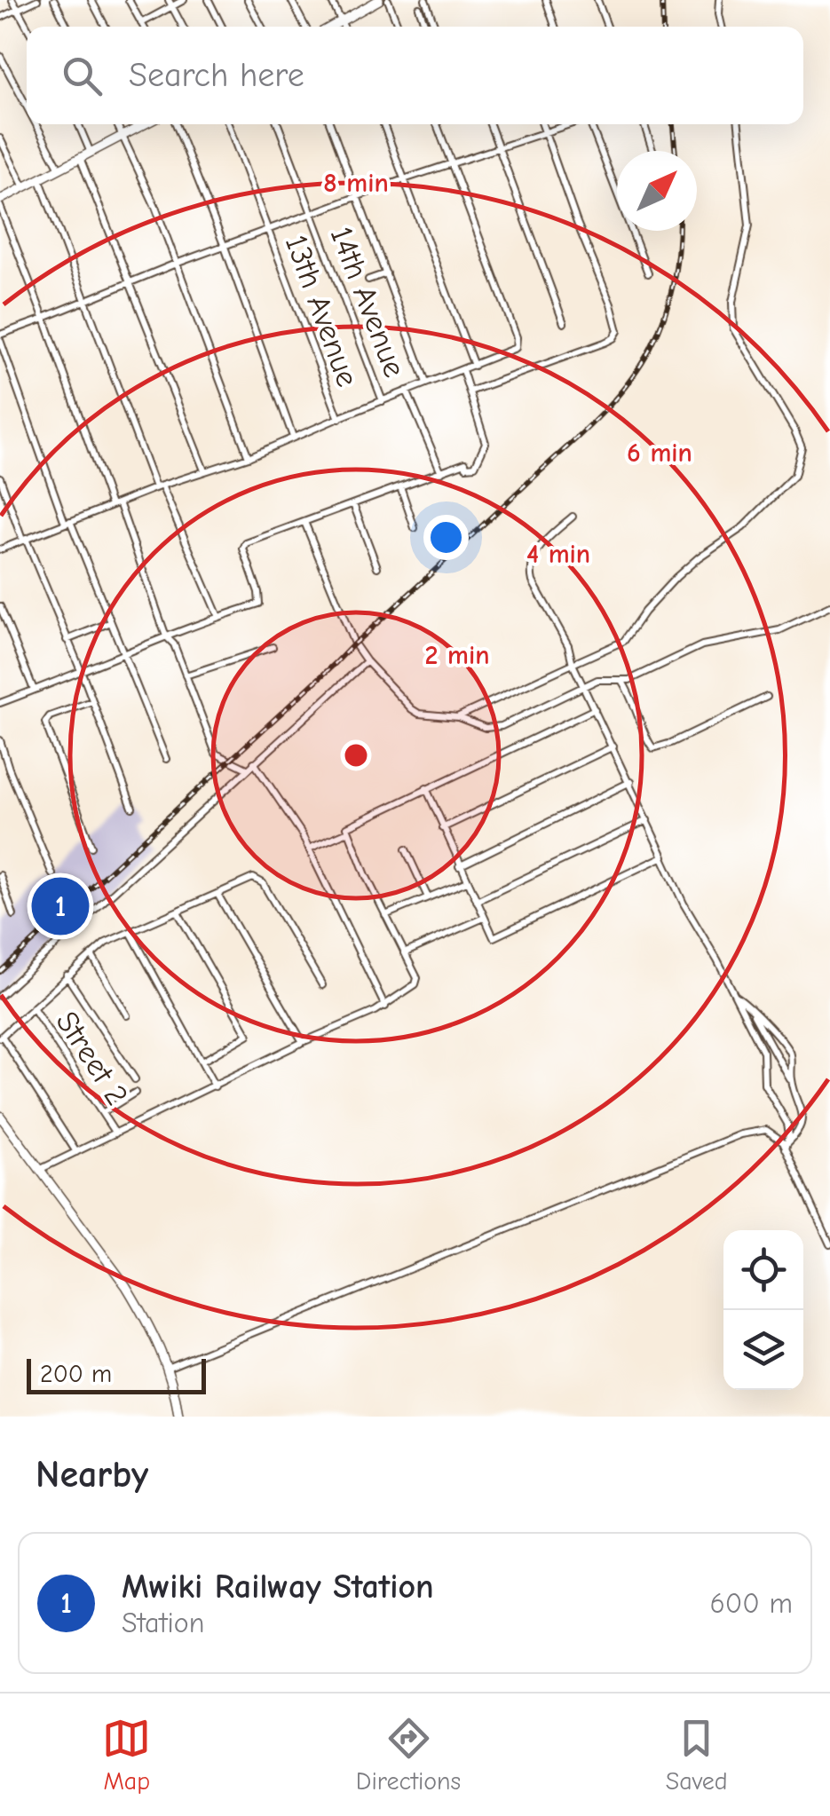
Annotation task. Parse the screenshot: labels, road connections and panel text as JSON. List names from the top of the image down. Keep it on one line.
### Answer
{"streets":{"street":["14th Avenue","13th Avenue","Street 2"]},"scale_bar":"200 m","north":"top right","page":{"search":"Search here","pins":"1","scale":"200 m","heading":"Nearby","list":[{"mark":"1","name":"Mwiki Railway Station","note":"Station","value":"600 m"}],"nav":["Map","Directions","Saved"]},"rings":["8 min","6 min","4 min","2 min"]}
